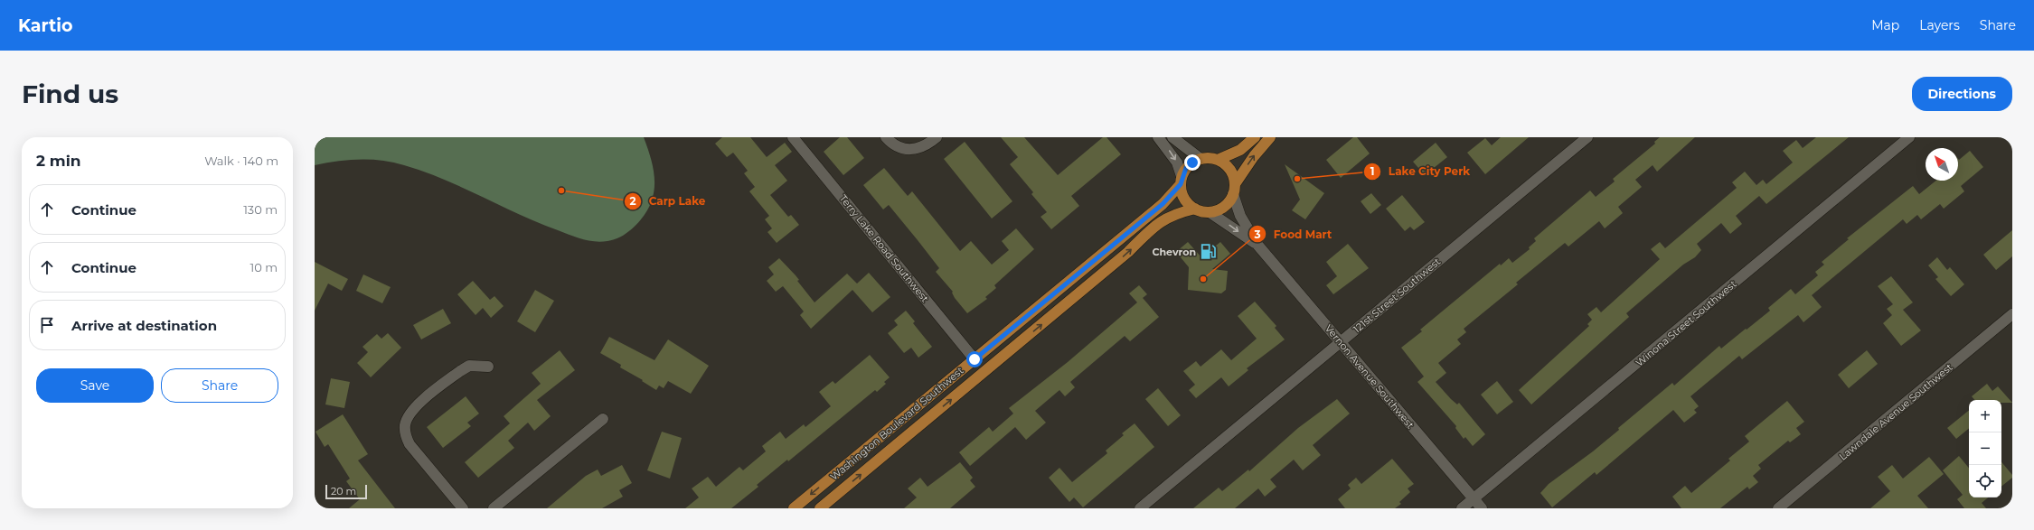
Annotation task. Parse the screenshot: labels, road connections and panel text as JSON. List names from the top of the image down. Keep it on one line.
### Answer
{"streets":{"main road":["Washington Boulevard Southwest"],"street":["Terry Lake Road Southwest","121st Street Southwest","Winona Street Southwest","Vernon Avenue Southwest","Lawndale Avenue Southwest"]},"crossings":[["Terry Lake Road Southwest","Washington Boulevard Southwest"],["121st Street Southwest","Vernon Avenue Southwest"],["Winona Street Southwest","Vernon Avenue Southwest"],["Vernon Avenue Southwest","Washington Boulevard Southwest"]],"places":{"other":["Lake City Perk","Carp Lake","Food Mart"],"fuel station":["Chevron"]},"scale_bar":"20 m","north":"top left","page":{"header":"Kartio","nav":["Map","Layers","Share"],"buttons":["Directions",["Save","Share"]],"title":"Find us","heading":["2 min","Walk · 140 m"],"list":[["Continue","130 m"],["Continue","10 m"],"Arrive at destination"],"map_buttons":["+","−"],"scale":"20 m"}}
